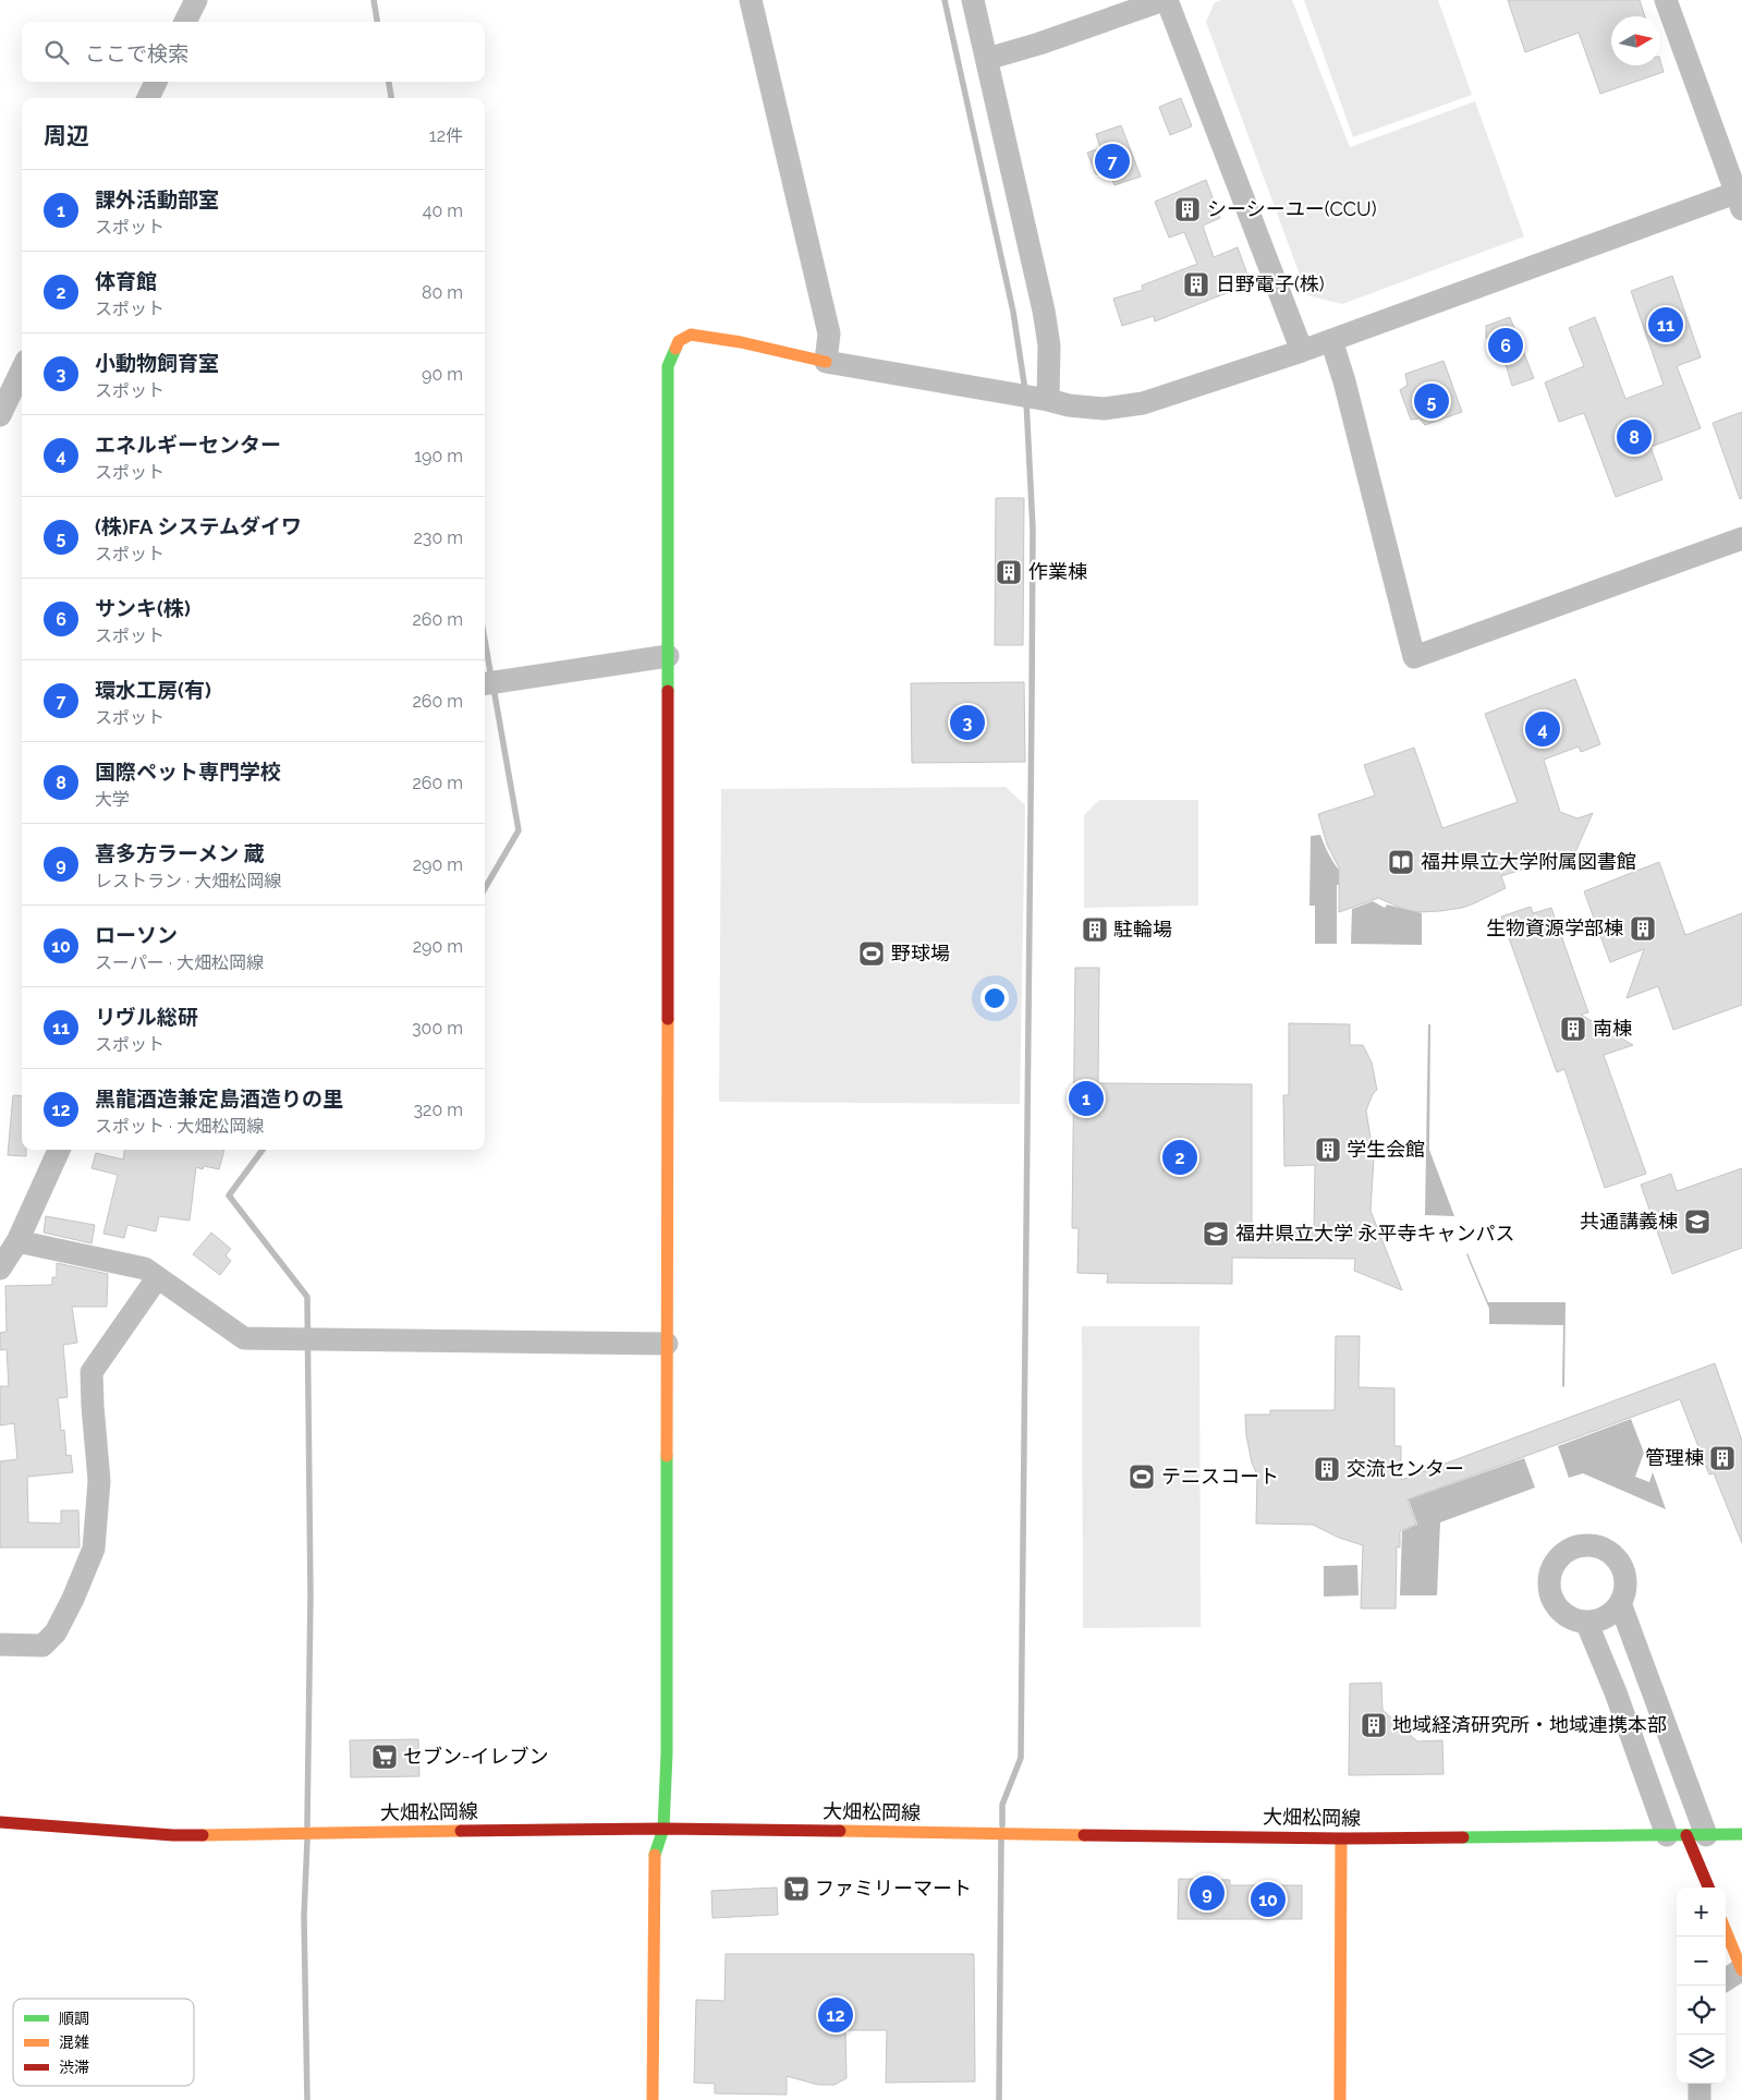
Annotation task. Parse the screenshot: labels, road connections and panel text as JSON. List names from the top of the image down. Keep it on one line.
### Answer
{"streets":{"street":["大畑松岡線"]},"places":{"building":["シーシーユー(CCU)","日野電子(株)","作業棟","生物資源学部棟","駐輪場","南棟","学生会館","管理棟","交流センター","地域経済研究所・地域連携本部"],"library":["福井県立大学附属図書館"],"sports":["野球場","テニスコート"],"school or university":["共通講義棟","福井県立大学 永平寺キャンパス"],"supermarket":["セブン-イレブン","ファミリーマート"]},"legend":["順調","混雑","渋滞"],"north":"right","page":{"search":"ここで検索","heading":["周辺","12件"],"pins":["7","11","6","5","8","3","4","1","2","9","10","12"],"list":[{"mark":"1","name":"課外活動部室","note":"スポット","value":"40 m"},{"mark":"2","name":"体育館","note":"スポット","value":"80 m"},{"mark":"3","name":"小動物飼育室","note":"スポット","value":"90 m"},{"mark":"4","name":"エネルギーセンター","note":"スポット","value":"190 m"},{"mark":"5","name":"(株)FA システムダイワ","note":"スポット","value":"230 m"},{"mark":"6","name":"サンキ(株)","note":"スポット","value":"260 m"},{"mark":"7","name":"環水工房(有)","note":"スポット","value":"260 m"},{"mark":"8","name":"国際ペット専門学校","note":"大学","value":"260 m"},{"mark":"9","name":"喜多方ラーメン 蔵","note":"レストラン · 大畑松岡線","value":"290 m"},{"mark":"10","name":"ローソン","note":"スーパー · 大畑松岡線","value":"290 m"},{"mark":"11","name":"リヴル総研","note":"スポット","value":"300 m"},{"mark":"12","name":"黒龍酒造兼定島酒造りの里","note":"スポット · 大畑松岡線","value":"320 m"}],"map_buttons":["+","−"]}}
